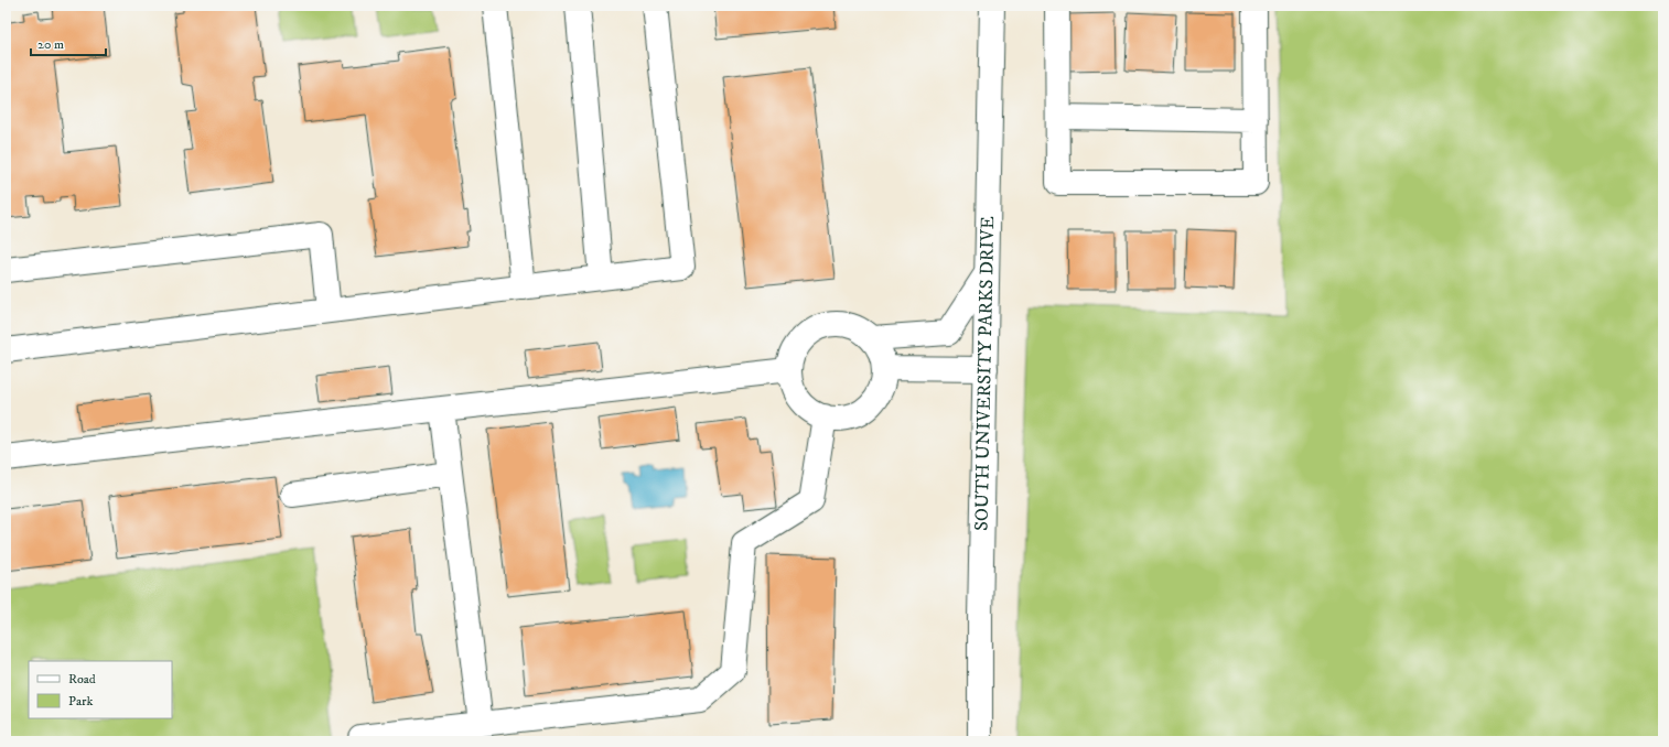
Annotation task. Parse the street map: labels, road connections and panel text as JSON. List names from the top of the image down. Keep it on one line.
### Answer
{"streets":{"main road":["SOUTH UNIVERSITY PARKS DRIVE"]},"legend":["Road","Park"],"scale_bar":"20 m"}
